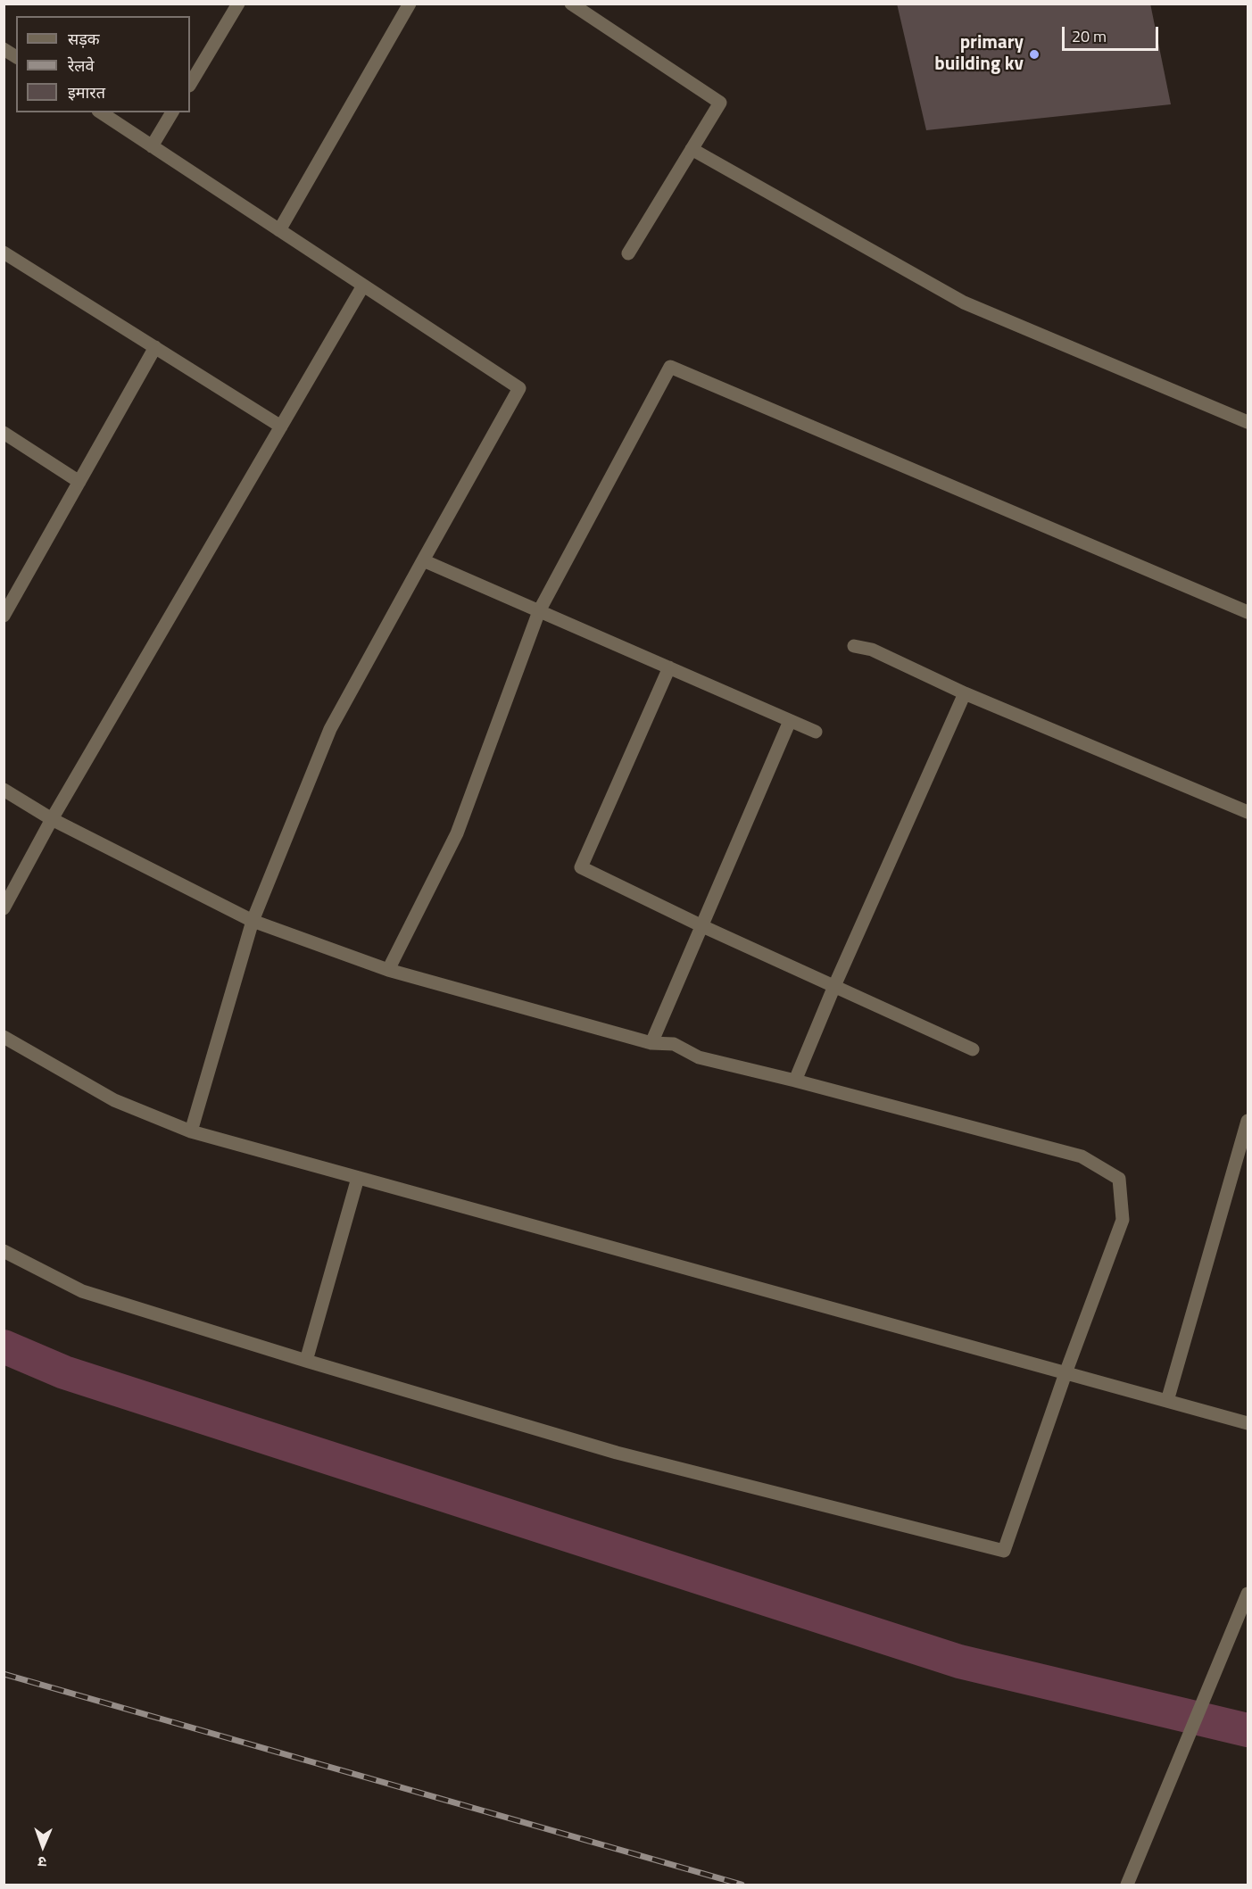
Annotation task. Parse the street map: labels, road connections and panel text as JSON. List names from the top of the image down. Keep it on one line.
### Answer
{"places":["primary building kv"],"legend":["सड़क","रेलवे","इमारत"],"scale_bar":"20 m","north":"bottom"}
